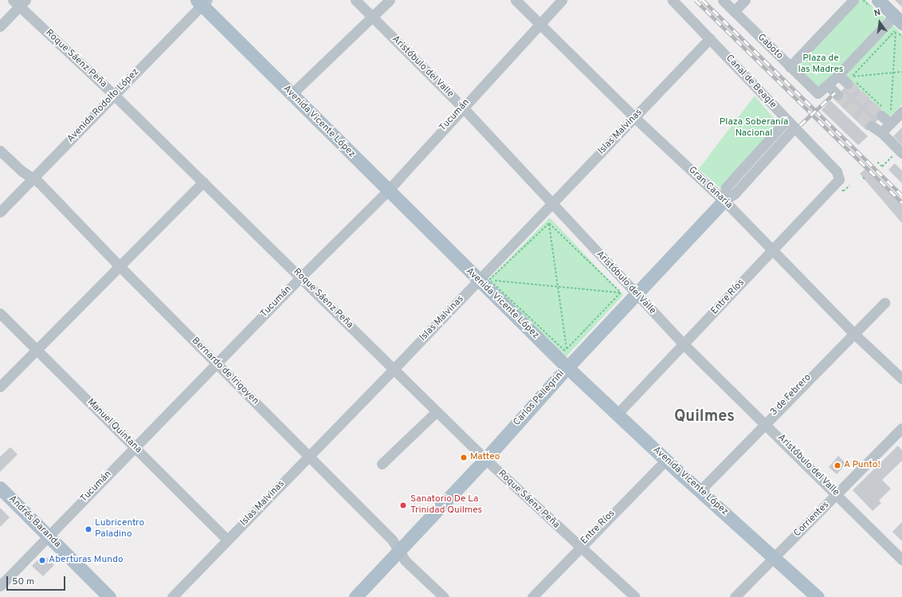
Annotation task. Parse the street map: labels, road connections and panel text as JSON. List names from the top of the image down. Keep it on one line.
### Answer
{"streets":{"main road":["Avenida Vicente López","Carlos Pellegrini","Andrés Baranda"],"street":["Gaboto","Roque Sáenz Peña","Aristóbulo del Valle","Canal de Beagle","Avenida Rodolfo López","Tucumán","Islas Malvinas","Gran Canaria","Entre Ríos","Bernardo de Irigoyen","3 de Febrero","Manuel Quintana","Corrientes"]},"crossings":[["Roque Sáenz Peña","Avenida Rodolfo López"],["Roque Sáenz Peña","Tucumán"],["Roque Sáenz Peña","Islas Malvinas"],["Roque Sáenz Peña","Entre Ríos"],["Roque Sáenz Peña","Carlos Pellegrini"],["Aristóbulo del Valle","Tucumán"],["Aristóbulo del Valle","Islas Malvinas"],["Aristóbulo del Valle","Entre Ríos"],["Aristóbulo del Valle","3 de Febrero"],["Aristóbulo del Valle","Carlos Pellegrini"],["Aristóbulo del Valle","Corrientes"],["Canal de Beagle","Islas Malvinas"],["Canal de Beagle","Entre Ríos"],["Canal de Beagle","Carlos Pellegrini"],["Avenida Rodolfo López","Avenida Vicente López"],["Avenida Rodolfo López","Bernardo de Irigoyen"],["Tucumán","Avenida Vicente López"],["Tucumán","Gran Canaria"],["Tucumán","Bernardo de Irigoyen"],["Tucumán","Manuel Quintana"],["Tucumán","Andrés Baranda"],["Avenida Vicente López","Islas Malvinas"],["Avenida Vicente López","Entre Ríos"],["Avenida Vicente López","3 de Febrero"],["Avenida Vicente López","Carlos Pellegrini"],["Avenida Vicente López","Corrientes"],["Islas Malvinas","Gran Canaria"],["Islas Malvinas","Bernardo de Irigoyen"],["Islas Malvinas","Manuel Quintana"],["Gran Canaria","Entre Ríos"],["Gran Canaria","3 de Febrero"],["Gran Canaria","Carlos Pellegrini"],["Bernardo de Irigoyen","Carlos Pellegrini"]],"districts":["Quilmes"],"parks":["Plaza de las Madres","Plaza Soberanía Nacional"],"places":["Matteo","A Punto!","Sanatorio De La Trinidad Quilmes","Lubricentro Paladino","Aberturas Mundo"],"scale_bar":"50 m","north":"top"}
